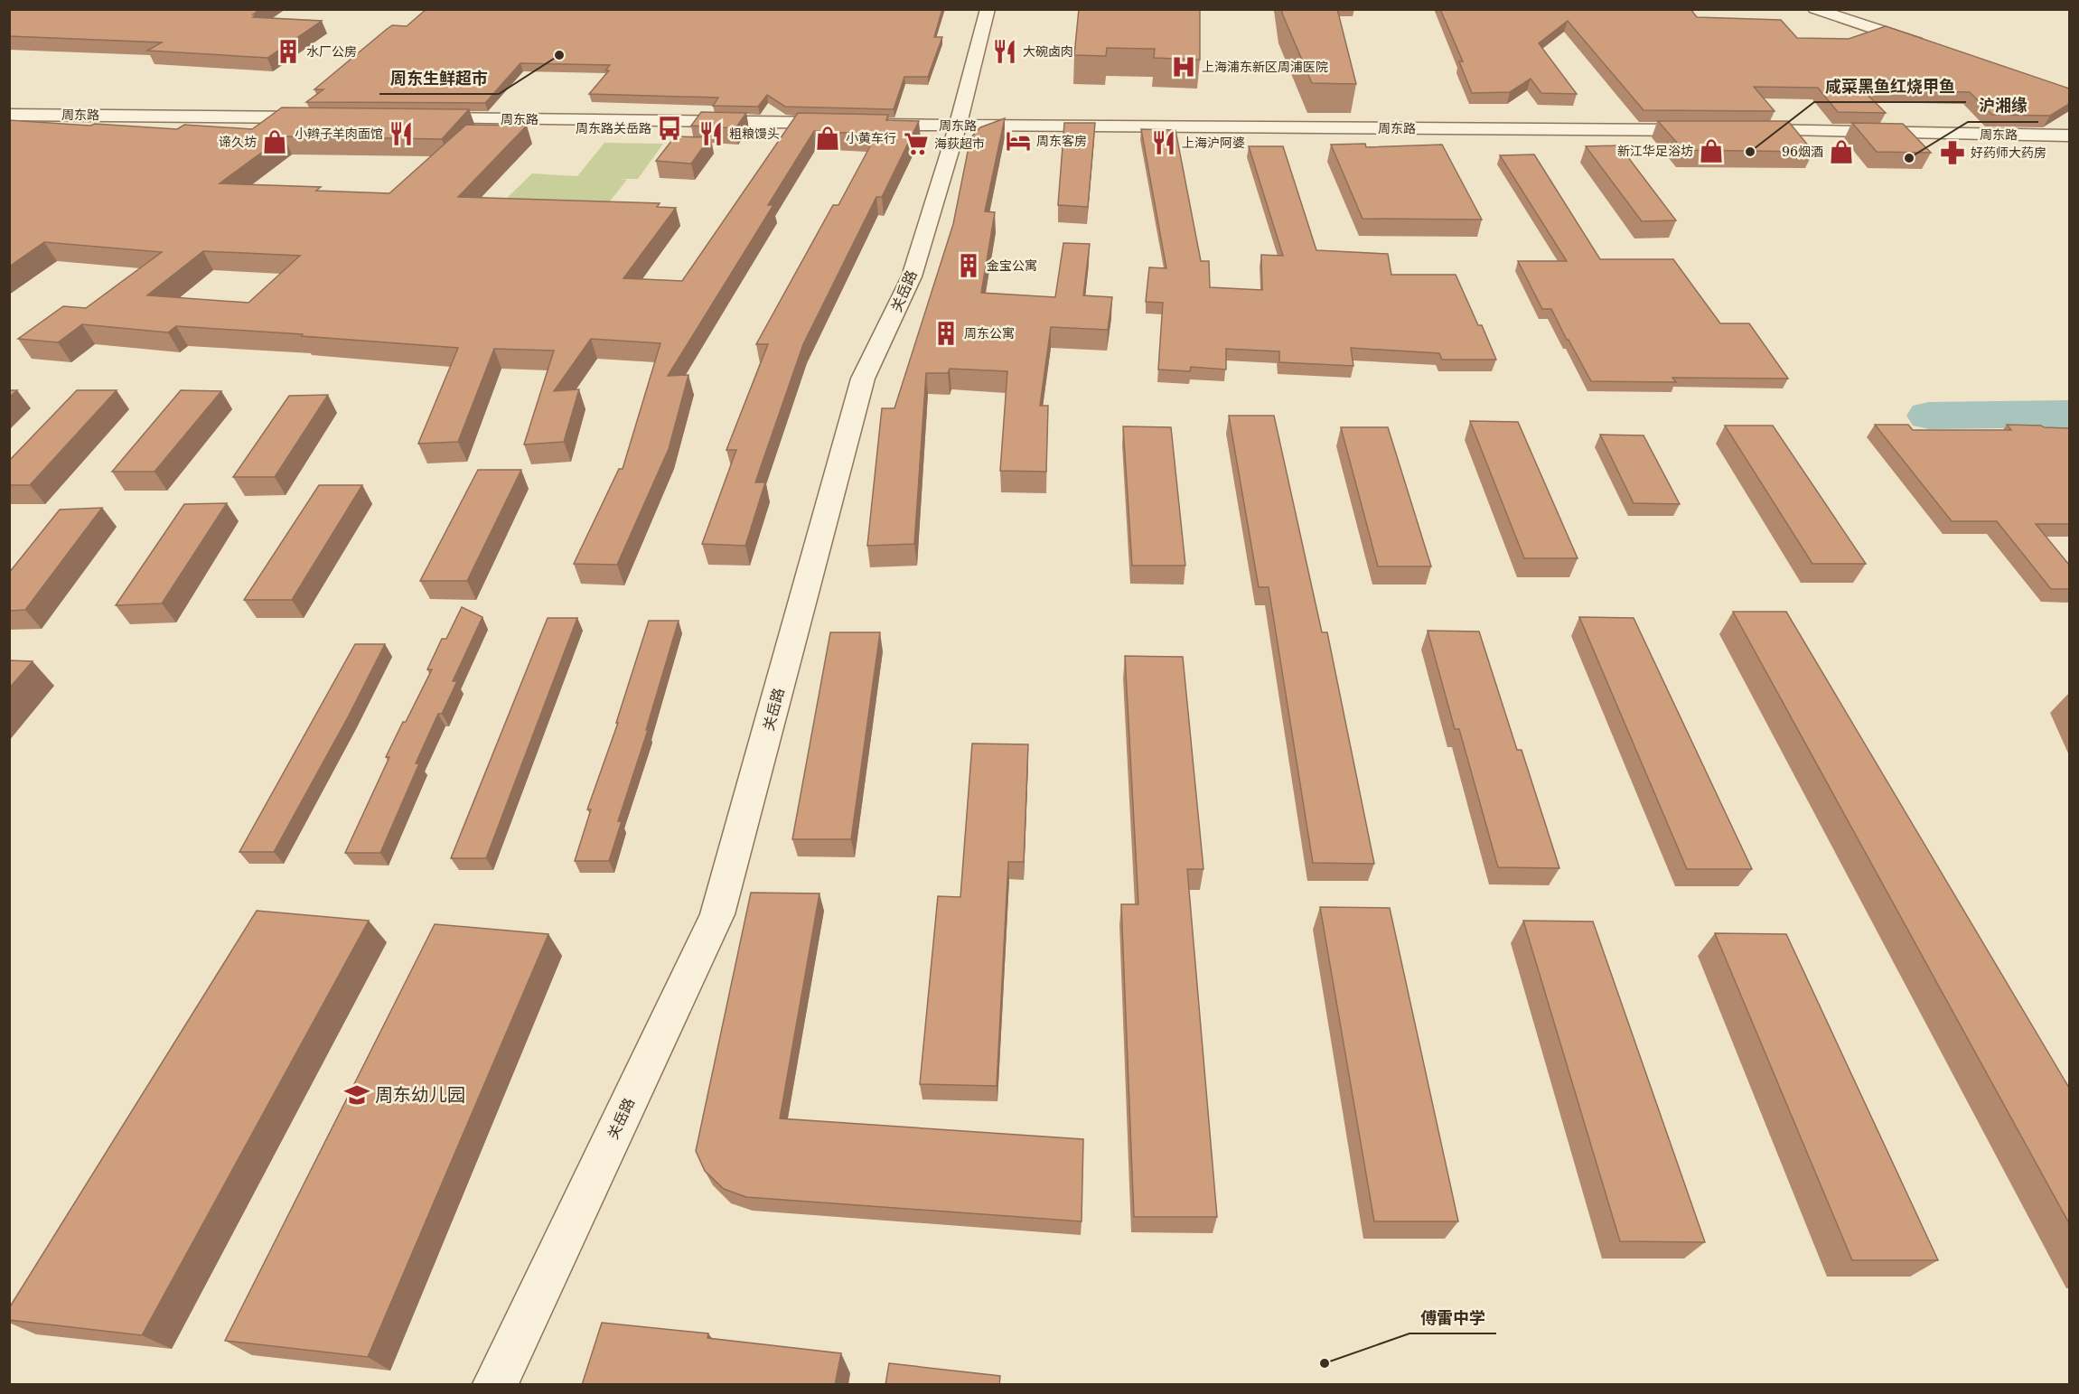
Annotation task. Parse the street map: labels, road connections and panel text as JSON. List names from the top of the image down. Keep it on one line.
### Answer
{"streets":{"street":["周东路","关岳路"]},"crossings":[["周东路","关岳路"]],"places":{"building":["水厂公房","金宝公寓","周东公寓"],"restaurant":["大碗卤肉","小辫子羊肉面馆","粗粮馒头","上海沪阿婆"],"other":["周东生鲜超市","咸菜黑鱼红烧甲鱼","沪湘缘","傅雷中学"],"hospital":["上海浦东新区周浦医院"],"bus stop":["周东路关岳路"],"shop":["小黄车行","谛久坊","新江华足浴坊","96烟酒"],"hotel":["周东客房"],"supermarket":["海荻超市"],"pharmacy":["好药师大药房"],"school or university":["周东幼儿园"]}}
